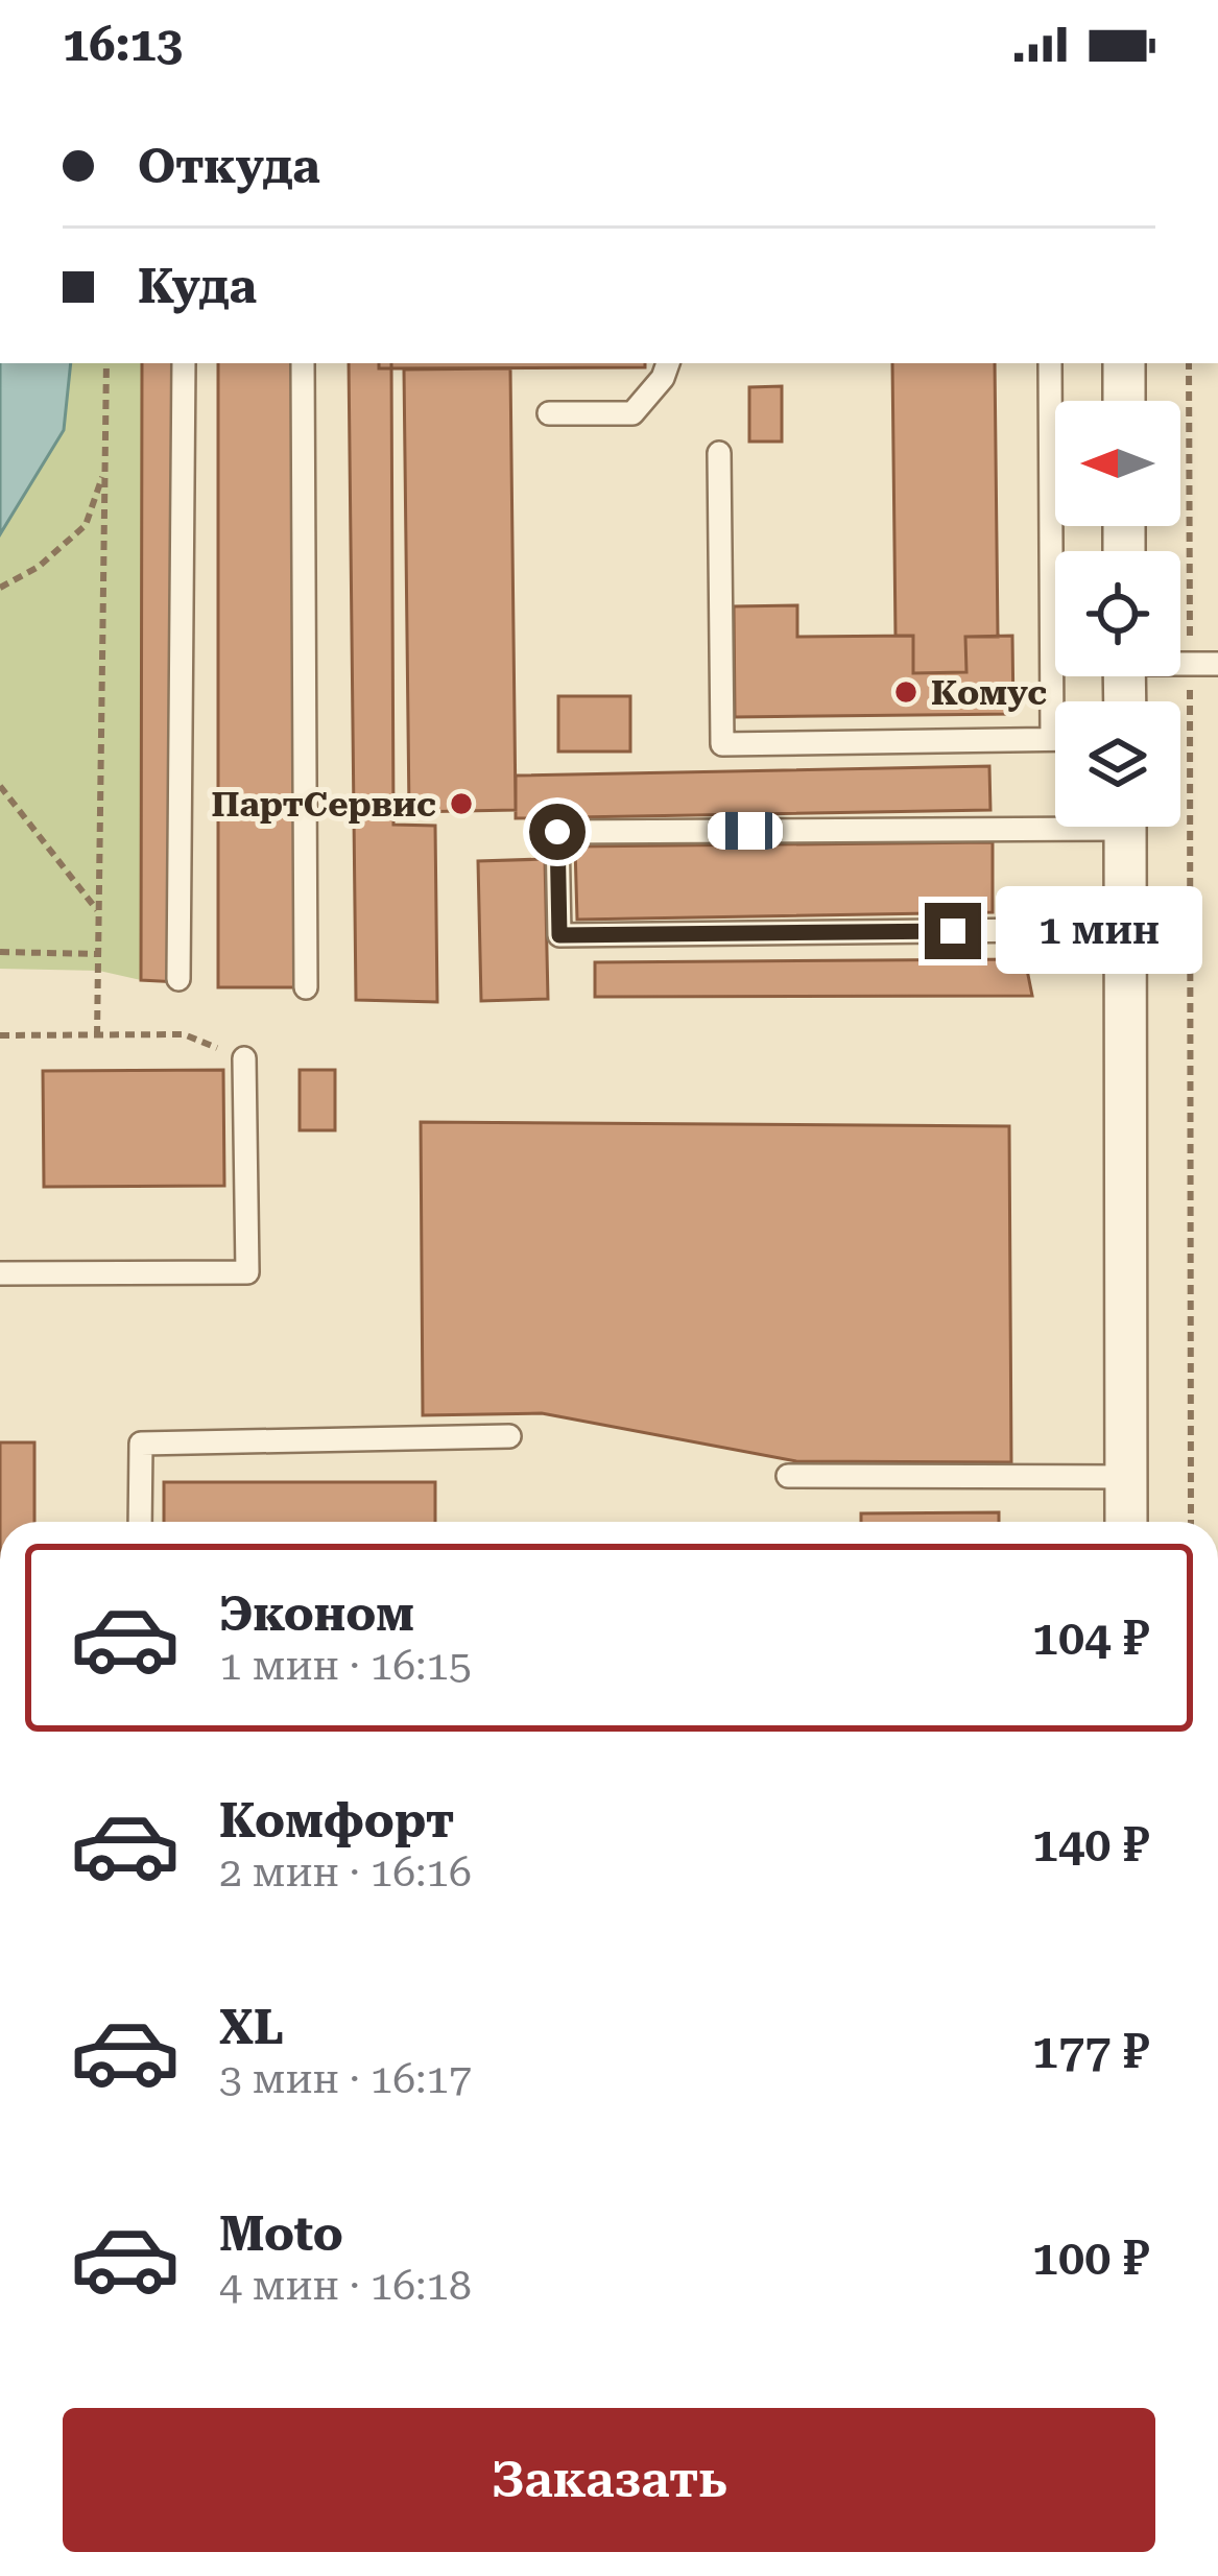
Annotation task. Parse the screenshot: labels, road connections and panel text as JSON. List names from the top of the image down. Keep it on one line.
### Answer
{"places":["Комус","ПартСервис"],"north":"left","page":{"status":"16:13","banner":["Откуда","Куда"],"bubble":"1 мин","list":[{"name":"Эконом","note":"1 мин · 16:15","value":"104 ₽"},{"name":"Комфорт","note":"2 мин · 16:16","value":"140 ₽"},{"name":"XL","note":"3 мин · 16:17","value":"177 ₽"},{"name":"Moto","note":"4 мин · 16:18","value":"100 ₽"}],"buttons":"Заказать"}}
